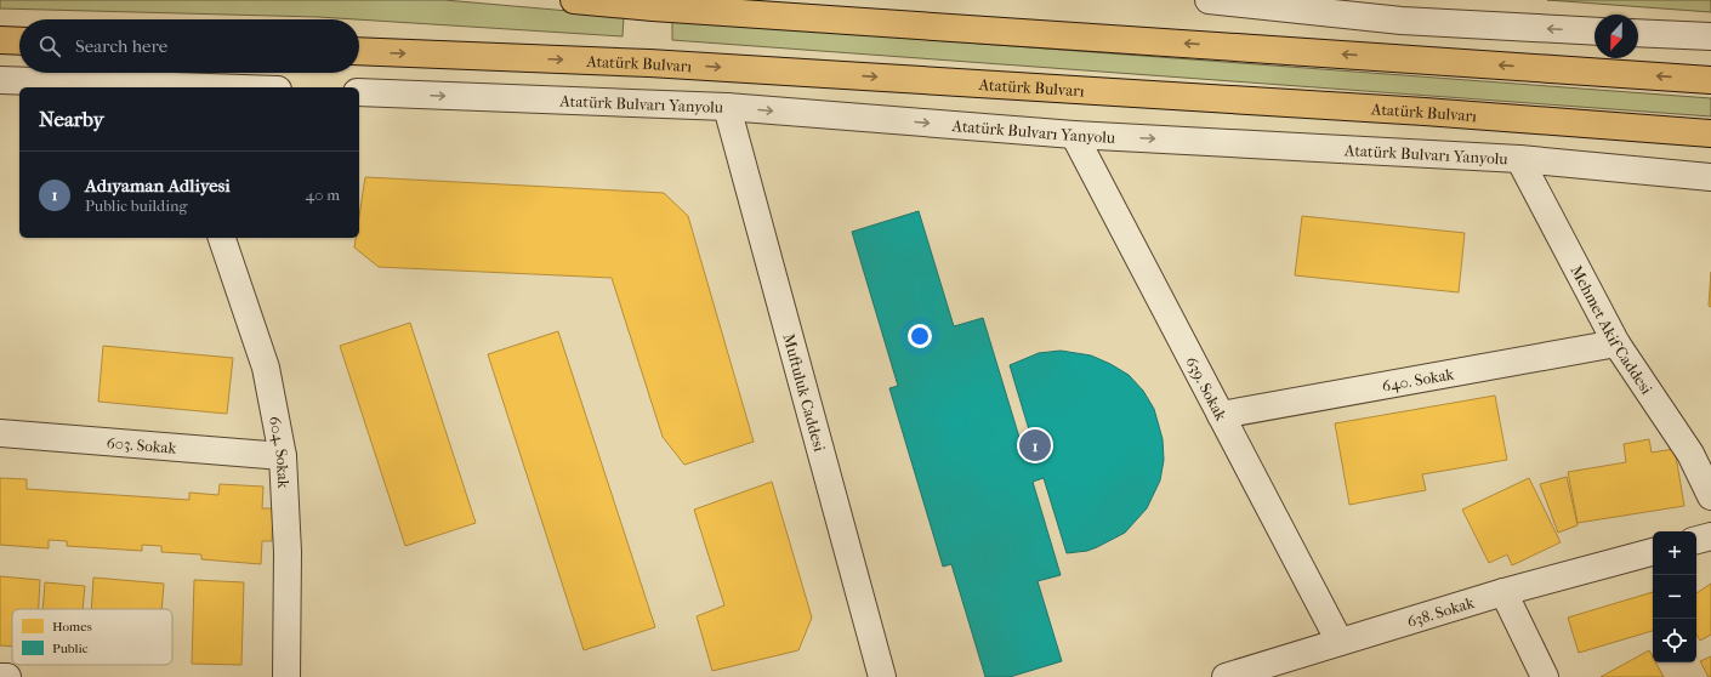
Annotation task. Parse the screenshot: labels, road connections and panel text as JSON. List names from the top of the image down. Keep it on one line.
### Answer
{"streets":{"highway":["Atatürk Bulvarı"],"street":["Atatürk Bulvarı Yanyolu","Mehmet Akif Caddesi","640. Sokak","639. Sokak","Muftuluk Caddesi","603. Sokak","604. Sokak","638. Sokak"]},"crossings":[["Atatürk Bulvarı Yanyolu","Mehmet Akif Caddesi"],["Atatürk Bulvarı Yanyolu","639. Sokak"],["Atatürk Bulvarı Yanyolu","Muftuluk Caddesi"],["Mehmet Akif Caddesi","640. Sokak"],["640. Sokak","639. Sokak"],["639. Sokak","638. Sokak"],["603. Sokak","604. Sokak"]],"one_way":["Atatürk Bulvarı Yanyolu"],"legend":["Homes","Public"],"north":"bottom","page":{"search":"Search here","heading":"Nearby","list":[{"mark":"1","name":"Adıyaman Adliyesi","note":"Public building","value":"40 m"}],"pins":"1","map_buttons":["+","−"]}}
